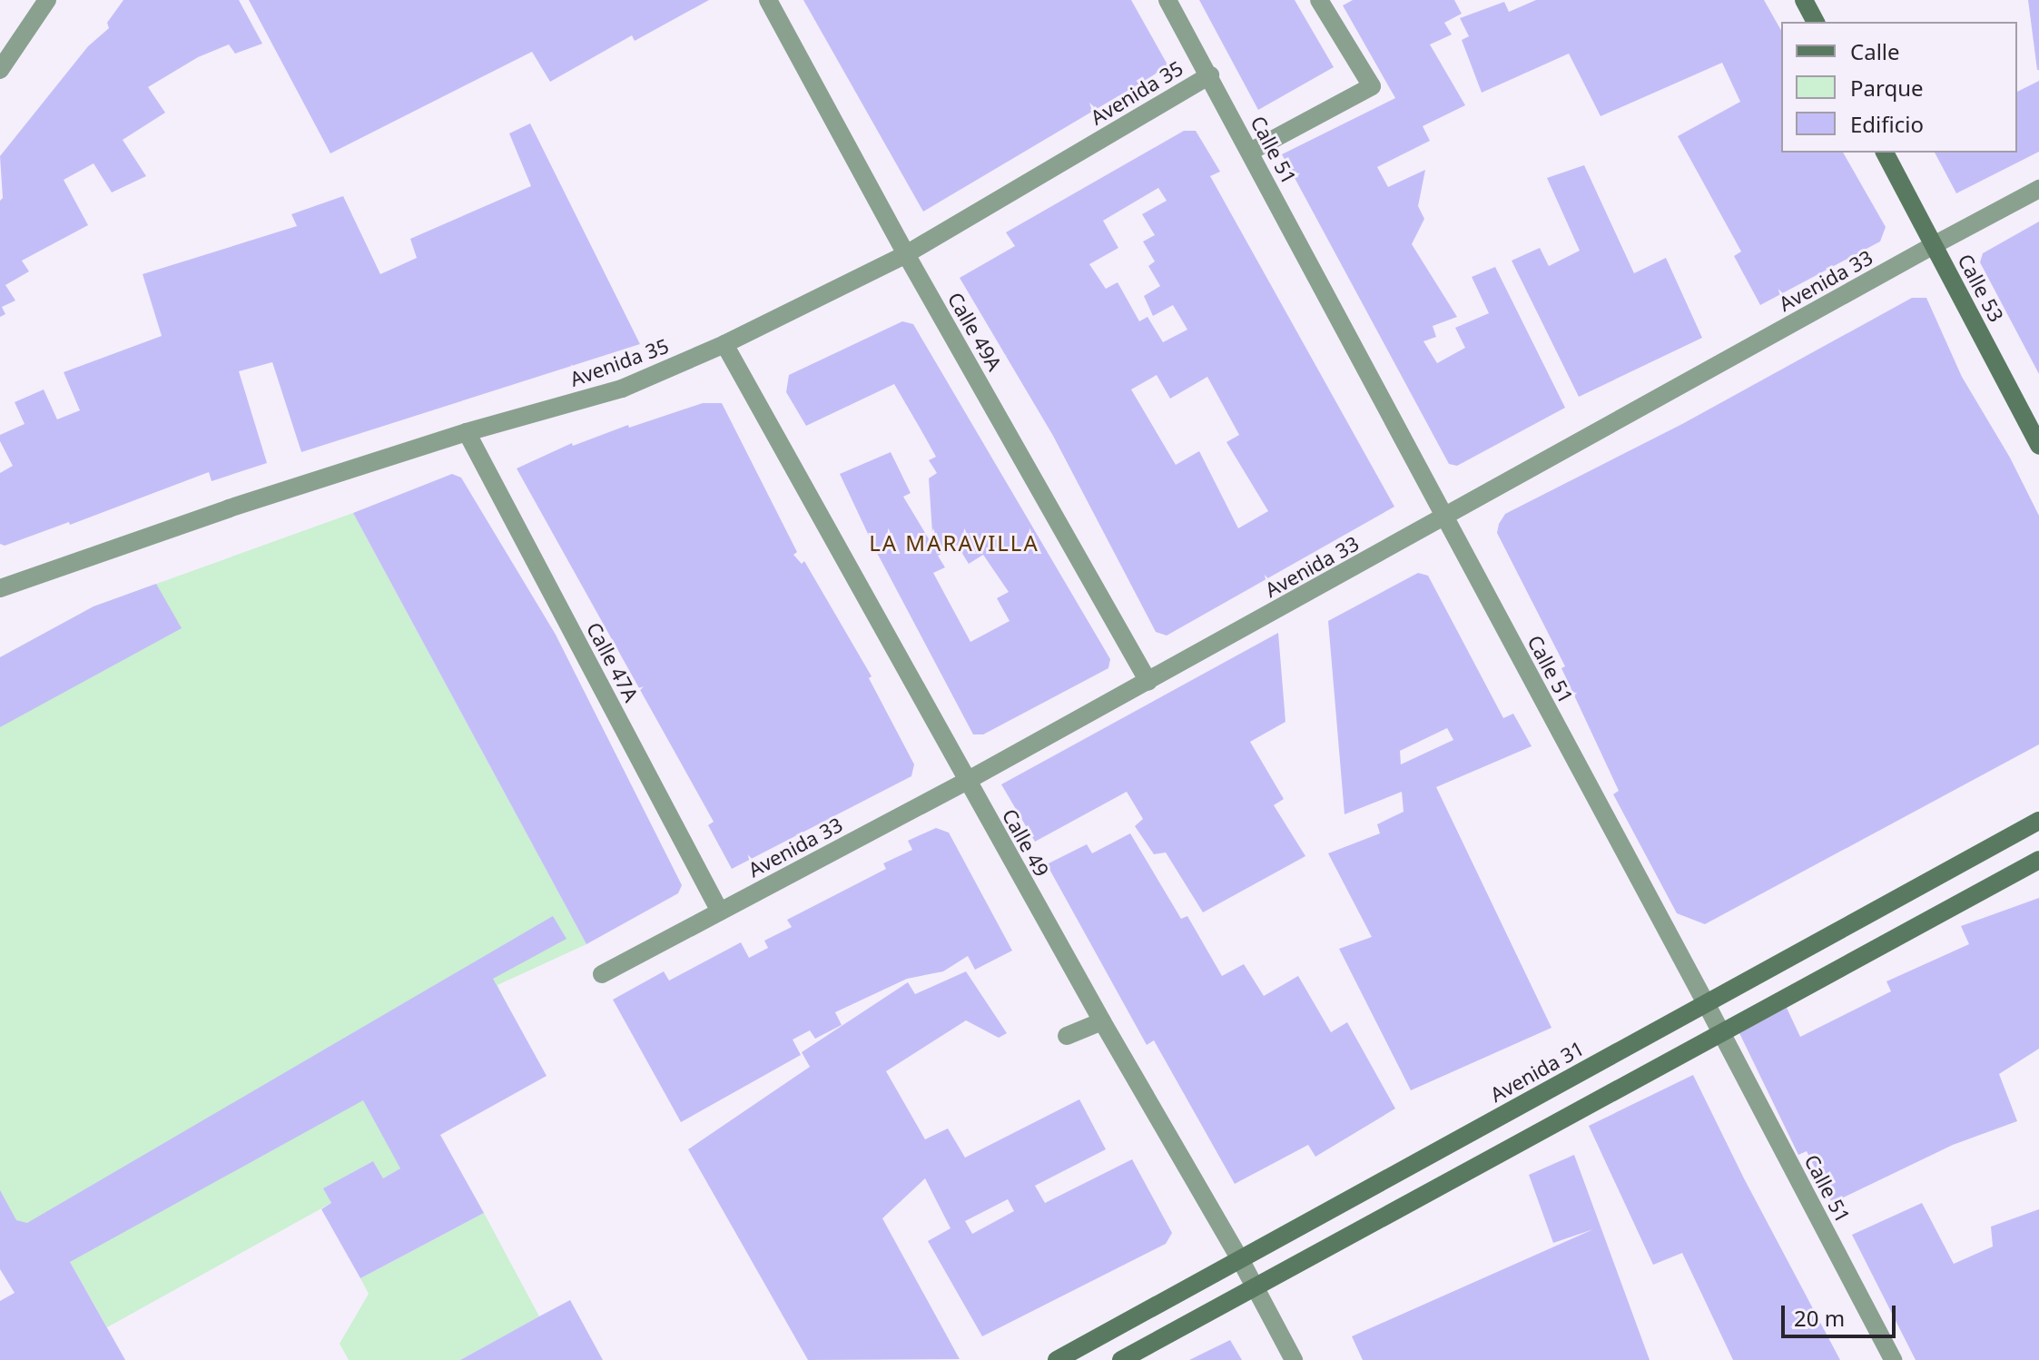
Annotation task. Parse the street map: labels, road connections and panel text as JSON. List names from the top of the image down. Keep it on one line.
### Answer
{"streets":{"main road":["Calle 53","Avenida 31"],"street":["Avenida 35","Calle 51","Avenida 33","Calle 49A","Calle 47A","Calle 49"]},"crossings":[["Avenida 35","Calle 51"],["Avenida 35","Calle 49A"],["Avenida 35","Calle 47A"],["Avenida 35","Calle 49"],["Calle 51","Avenida 33"],["Calle 51","Avenida 31"],["Avenida 33","Calle 53"],["Avenida 33","Calle 49A"],["Avenida 33","Calle 47A"],["Avenida 33","Calle 49"],["Calle 49","Avenida 31"]],"districts":["LA MARAVILLA"],"legend":["Calle","Parque","Edificio"],"scale_bar":"20 m"}
